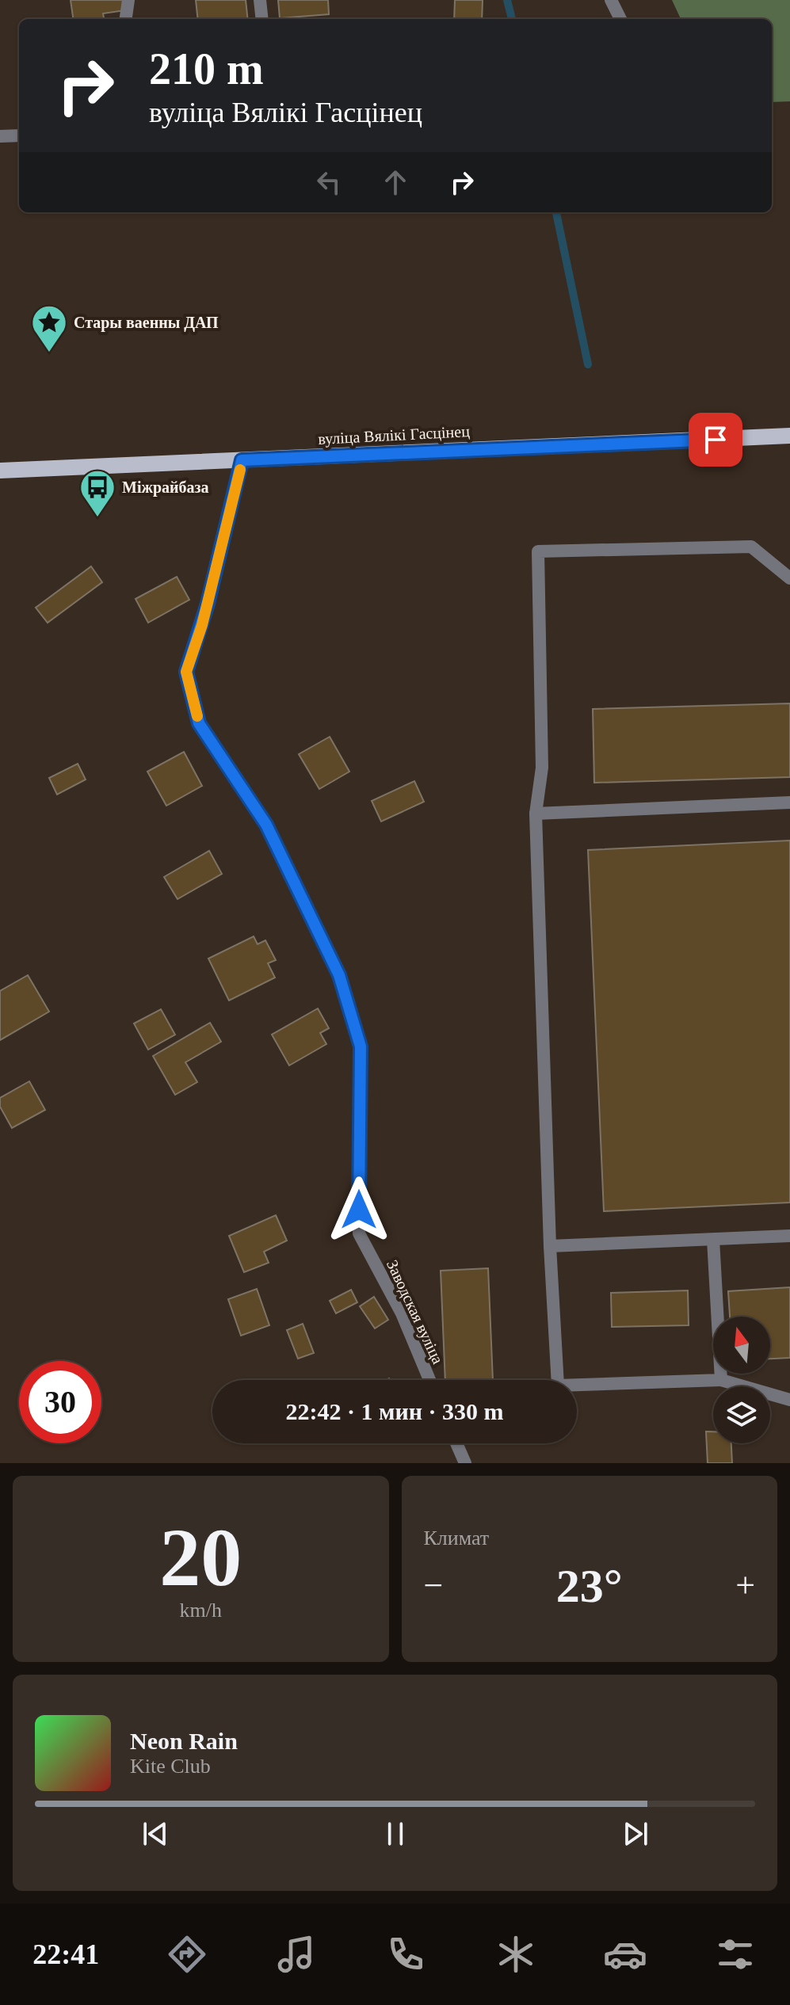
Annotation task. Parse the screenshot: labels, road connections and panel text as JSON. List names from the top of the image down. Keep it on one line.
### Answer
{"streets":{"main road":["вуліца Вялікі Гасцінец"],"street":["Заводская вуліца"]},"crossings":[["вуліца Вялікі Гасцінец","Заводская вуліца"]],"places":{"place":["Стары ваенны ДАП"],"bus stop":["Міжрайбаза"]},"north":"top","page":{"turn":["210 m","вуліца Вялікі Гасцінец"],"limit":"30","trip":"22:42 · 1 мин · 330 m","tile":[["20","km/h"],"Климат"],"heat":["−","23°","+"],"song":["Neon Rain","Kite Club"],"tabs":"22:41"}}
